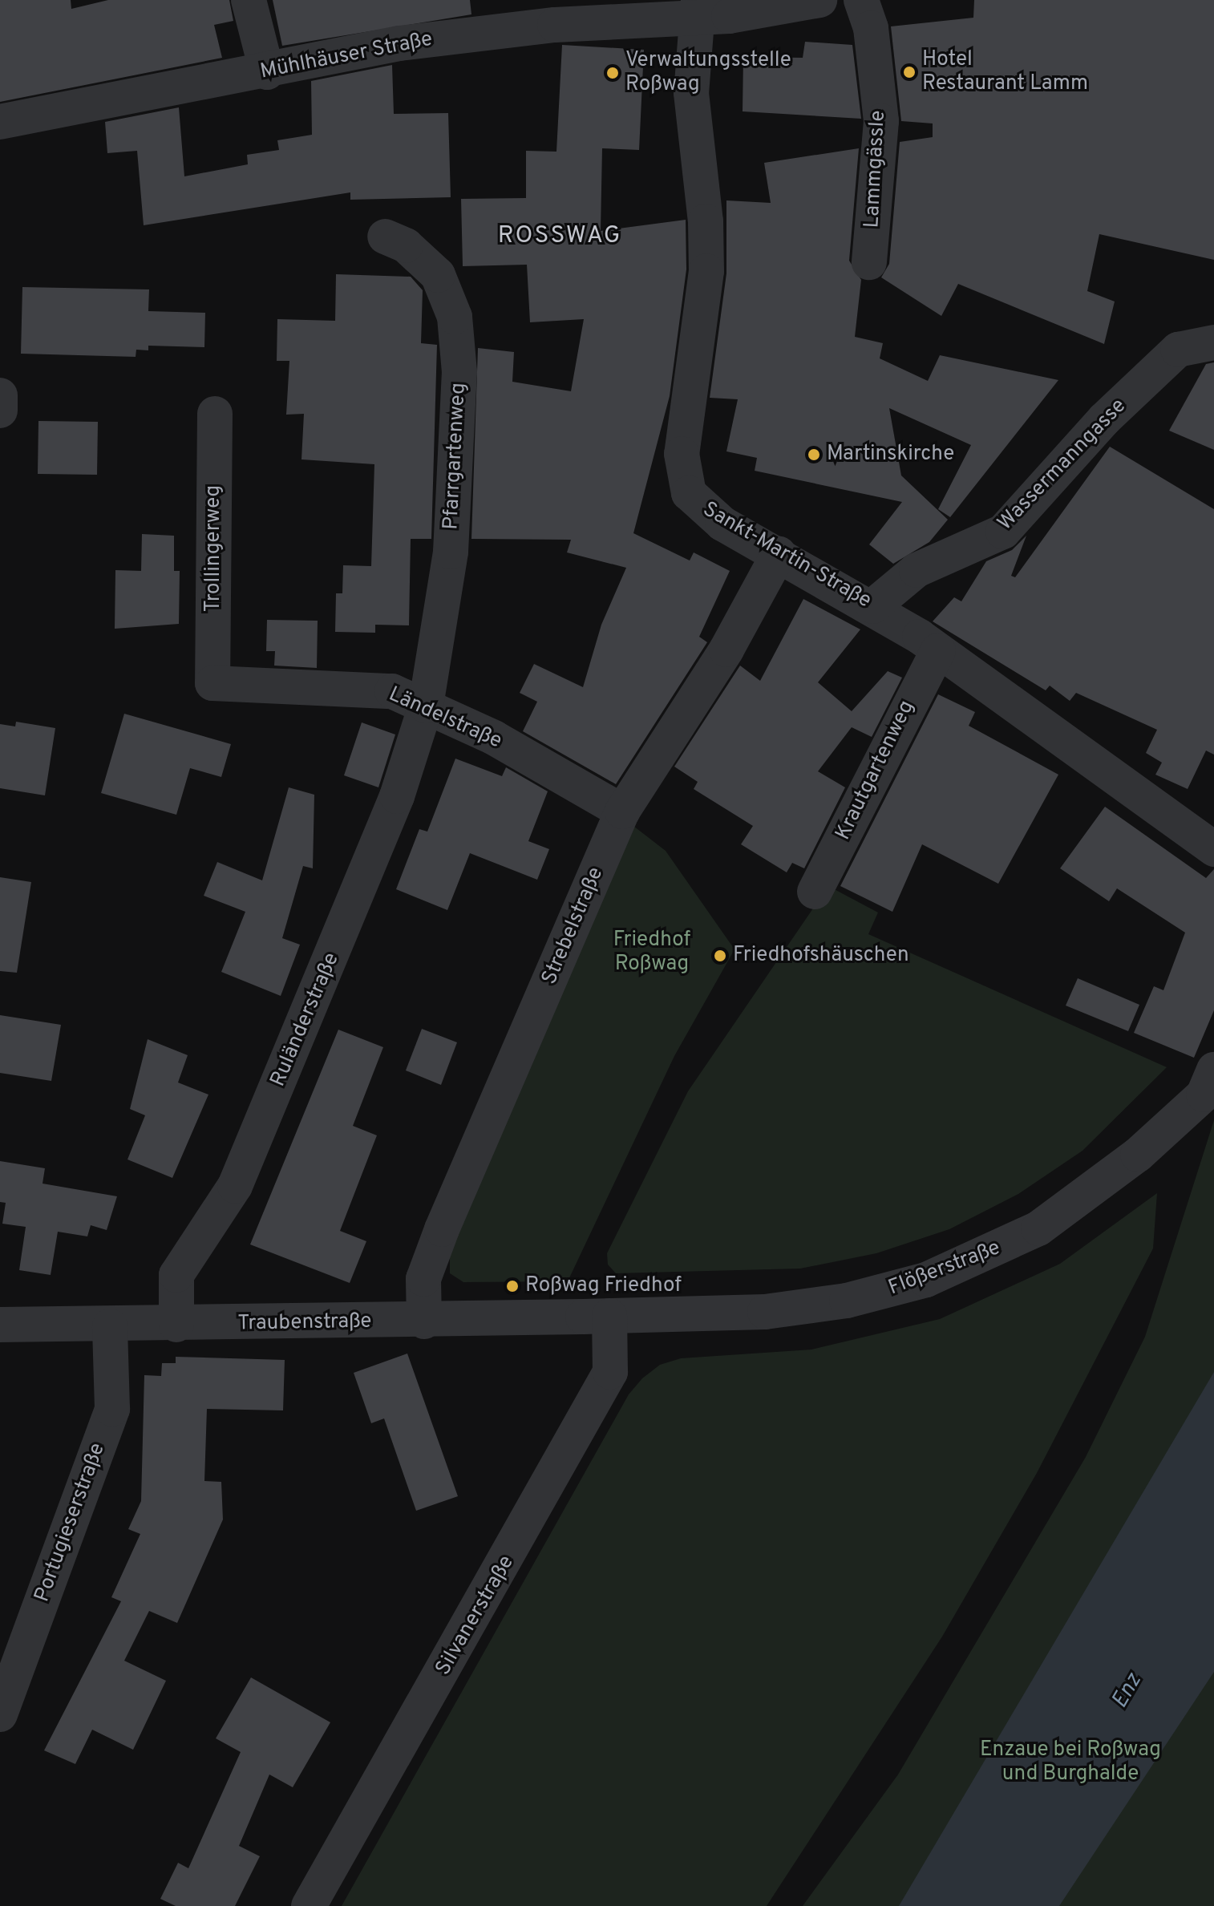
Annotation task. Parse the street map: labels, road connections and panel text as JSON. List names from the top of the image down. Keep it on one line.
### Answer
{"streets":{"street":["Mühlhäuser Straße","Lammgässle","Pfarrgartenweg","Wassermanngasse","Trollingerweg","Sankt-Martin-Straße","Ländelstraße","Krautgartenweg","Strebelstraße","Ruländerstraße","Flößerstraße","Traubenstraße","Portugieserstraße","Silvanerstraße"]},"crossings":[["Mühlhäuser Straße","Sankt-Martin-Straße"],["Pfarrgartenweg","Ländelstraße"],["Pfarrgartenweg","Ruländerstraße"],["Wassermanngasse","Sankt-Martin-Straße"],["Trollingerweg","Ländelstraße"],["Sankt-Martin-Straße","Krautgartenweg"],["Sankt-Martin-Straße","Strebelstraße"],["Ländelstraße","Strebelstraße"],["Ländelstraße","Ruländerstraße"],["Strebelstraße","Traubenstraße"],["Ruländerstraße","Traubenstraße"],["Flößerstraße","Traubenstraße"],["Flößerstraße","Silvanerstraße"],["Traubenstraße","Portugieserstraße"],["Traubenstraße","Silvanerstraße"]],"districts":["ROSSWAG"],"water":["Enz"],"parks":["Friedhof Roßwag","Enzaue bei Roßwag und Burghalde"],"places":["Hotel Restaurant Lamm","Verwaltungsstelle Roßwag","Martinskirche","Friedhofshäuschen","Roßwag Friedhof"]}
